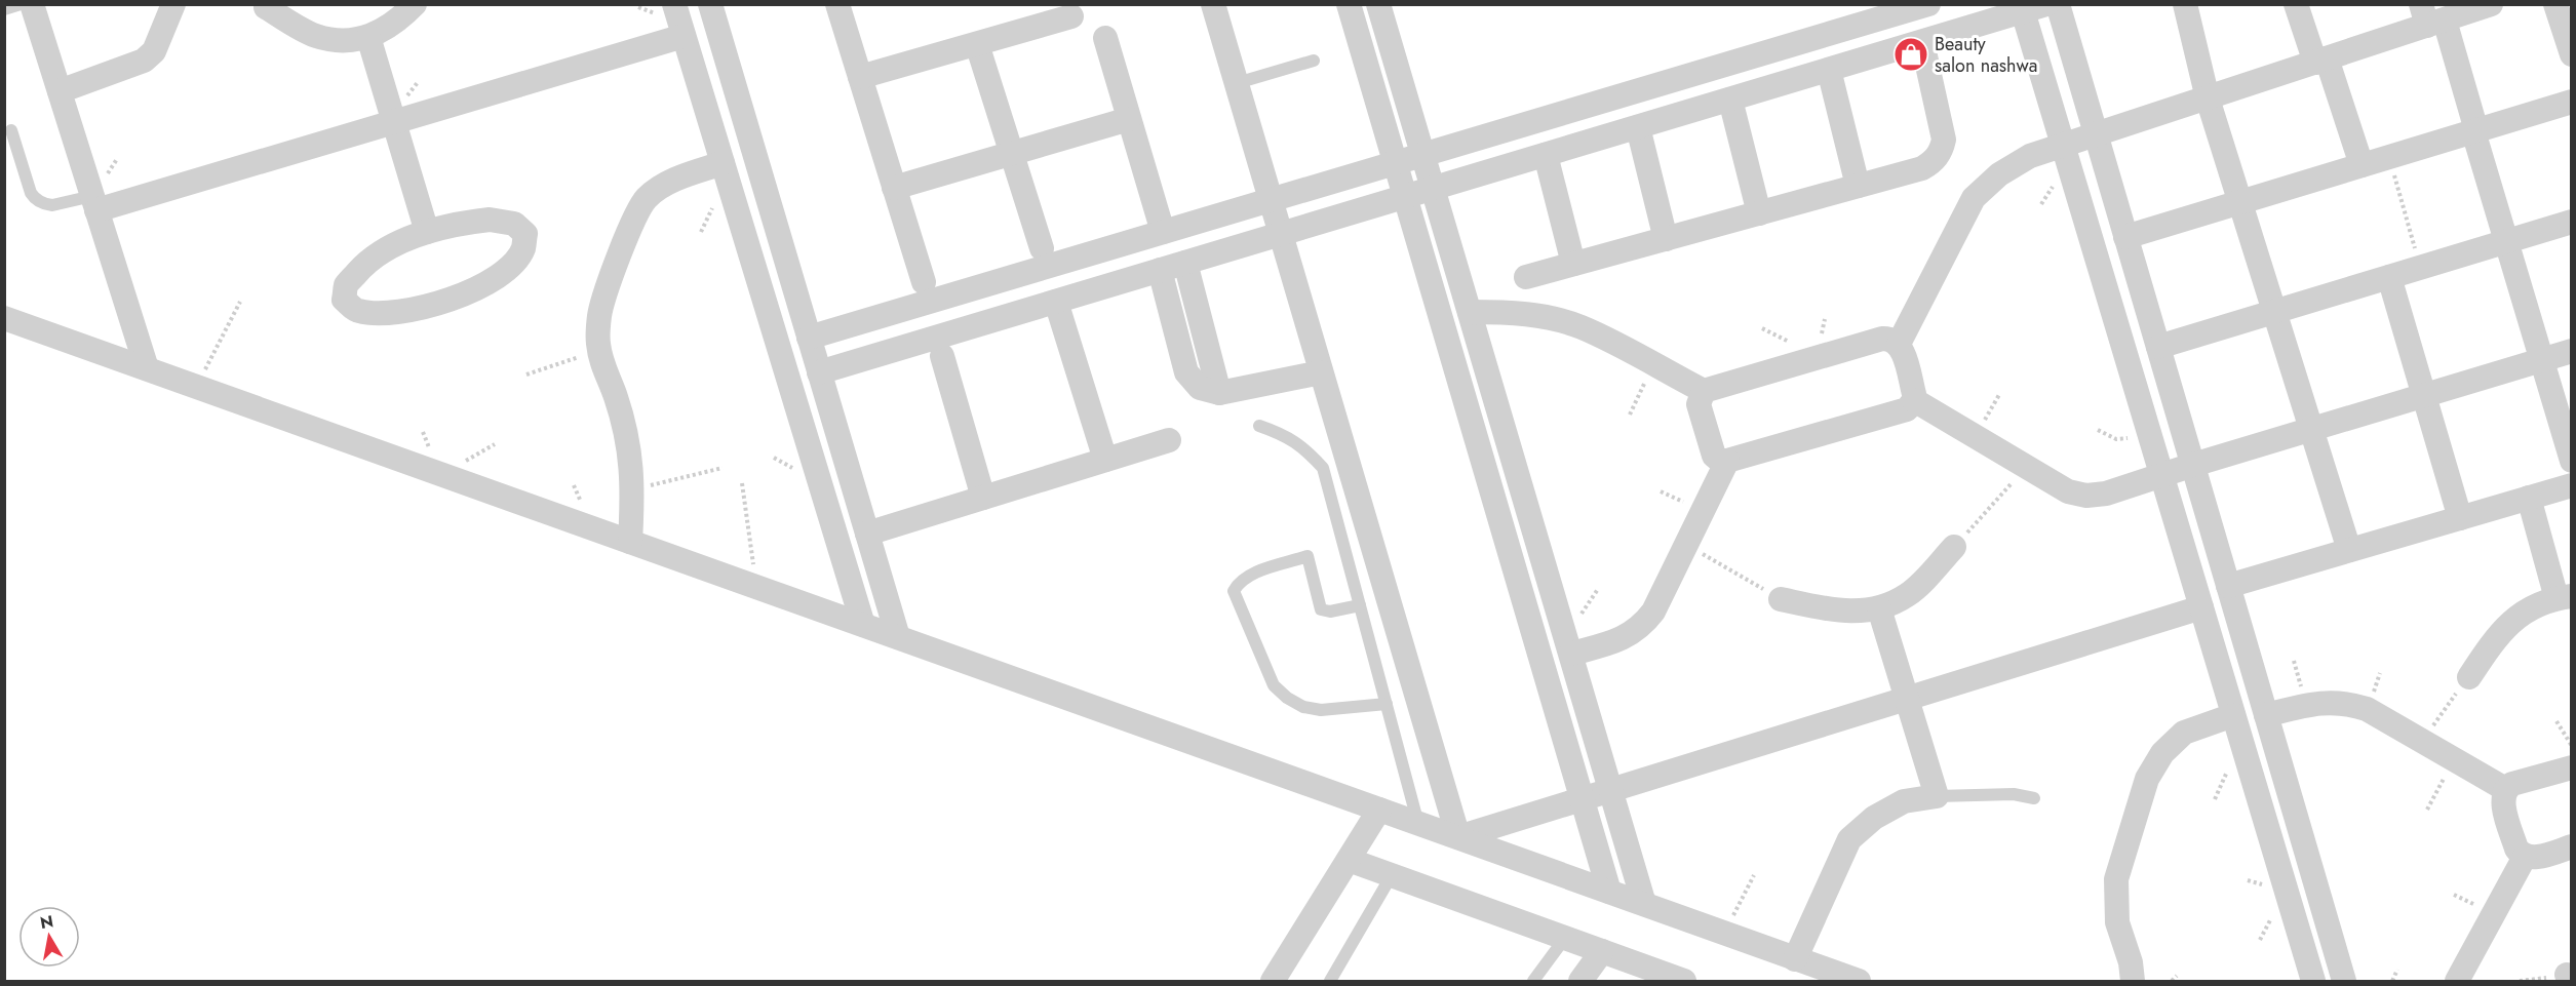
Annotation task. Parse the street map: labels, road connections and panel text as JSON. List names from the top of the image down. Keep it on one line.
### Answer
{"places":{"shop":["Beauty salon nashwa"]},"north":"top"}
